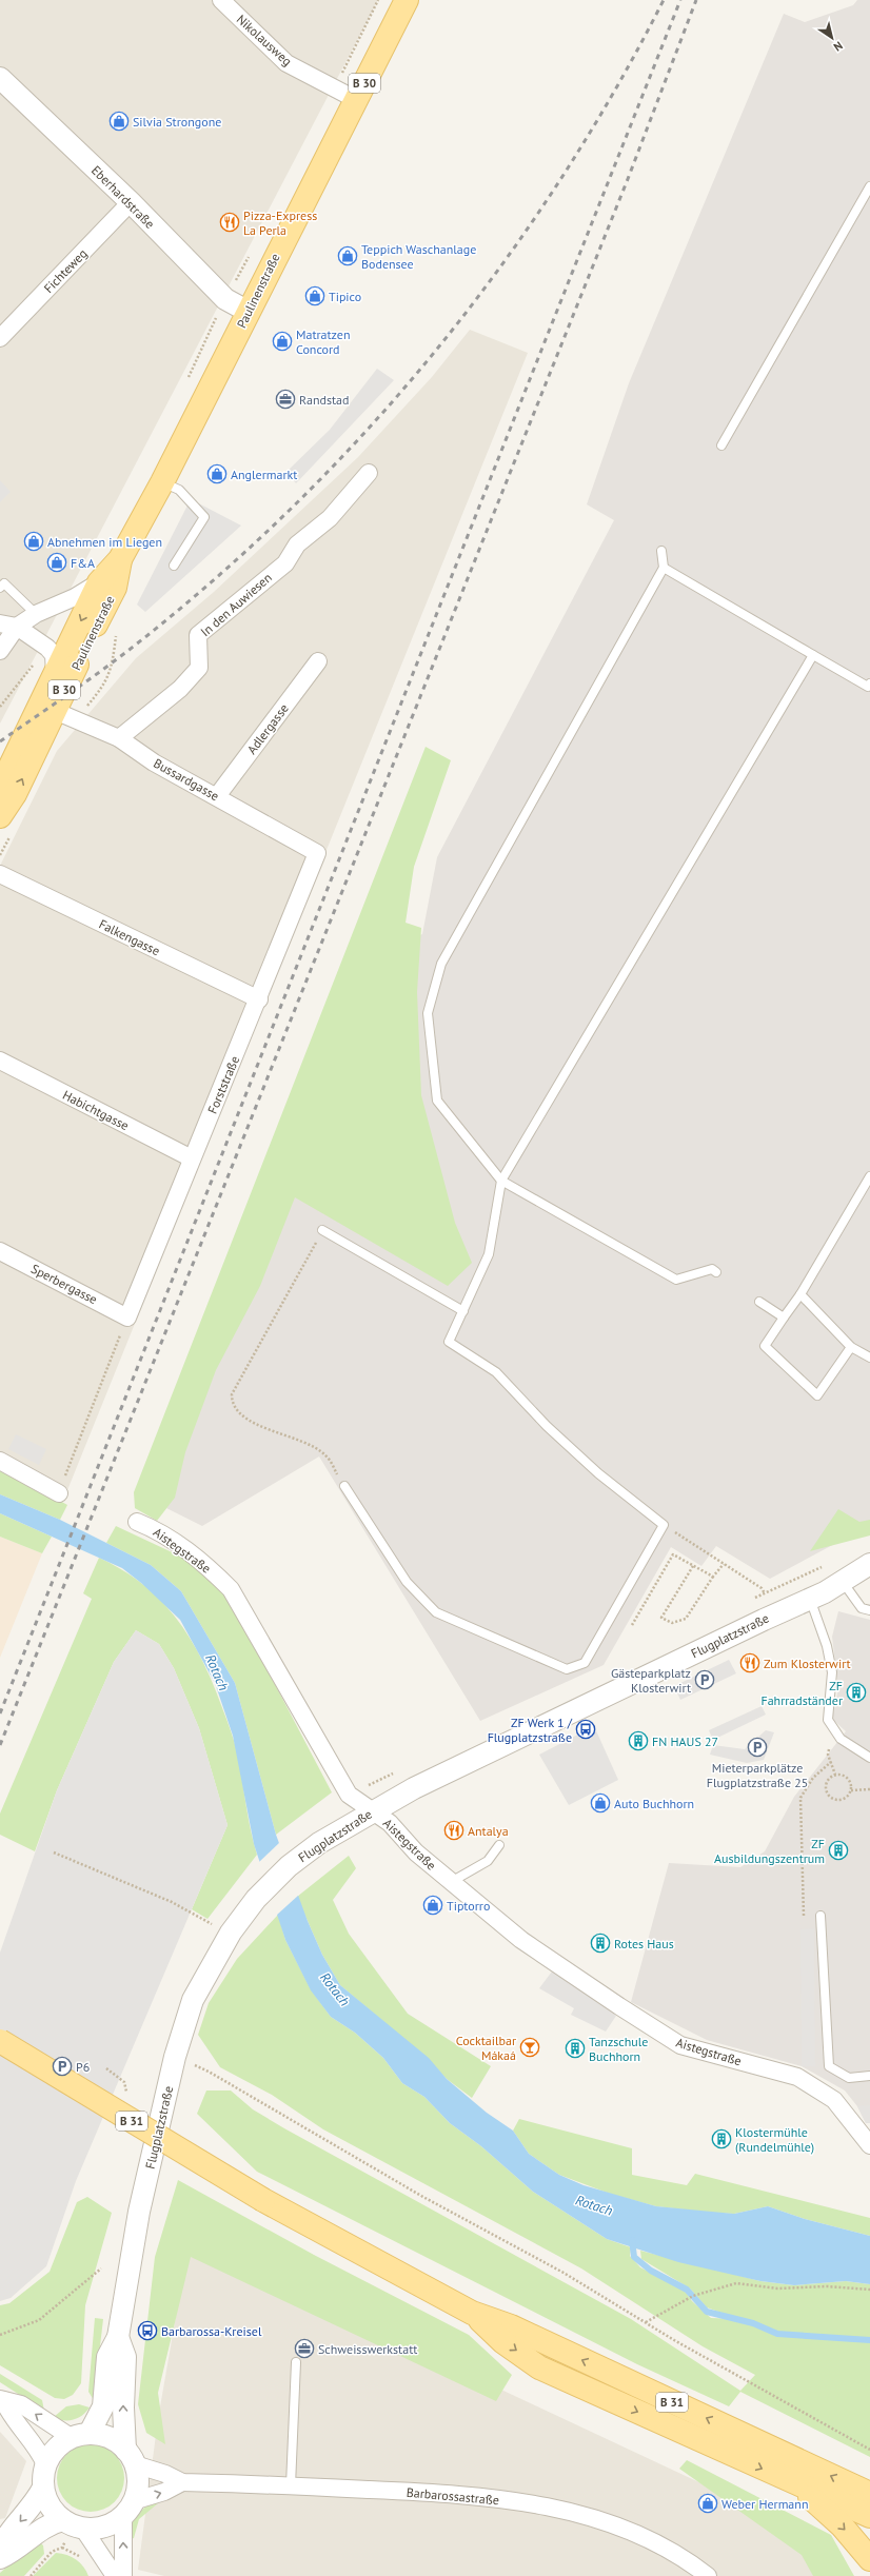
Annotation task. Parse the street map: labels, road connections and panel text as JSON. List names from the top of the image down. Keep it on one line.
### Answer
{"streets":{"main road":["B 30","Paulinenstraße","B 31"],"street":["Nikolausweg","Eberhardstraße","Fichteweg","In den Auwiesen","Adlergasse","Bussardgasse","Falkengasse","Forststraße","Habichtgasse","Sperbergasse","Aistegstraße","Flugplatzstraße","Barbarossastraße"]},"crossings":[["Nikolausweg","Paulinenstraße"],["Eberhardstraße","Fichteweg"],["Eberhardstraße","Paulinenstraße"],["Paulinenstraße","Bussardgasse"],["In den Auwiesen","Bussardgasse"],["Adlergasse","Bussardgasse"],["Bussardgasse","Forststraße"],["Falkengasse","Forststraße"],["Forststraße","Habichtgasse"],["Forststraße","Sperbergasse"],["Aistegstraße","Flugplatzstraße"],["Flugplatzstraße","Barbarossastraße"]],"water":["Rotach"],"places":{"shop":["Silvia Strongone","Teppich Waschanlage Bodensee","Tipico","Matratzen Concord","Anglermarkt","Abnehmen im Liegen","F&A","Auto Buchhorn","Tiptorro","Weber Hermann"],"restaurant":["Pizza-Express La Perla","Zum Klosterwirt","Antalya"],"office":["Randstad","Schweisswerkstatt"],"parking":["Gästeparkplatz Klosterwirt","Mieterparkplätze Flugplatzstraße 25","P6"],"building":["ZF Fahrradständer","FN HAUS 27","ZF Ausbildungszentrum","Rotes Haus","Tanzschule Buchhorn","Klostermühle (Rundelmühle)"],"bus stop":["ZF Werk 1 / Flugplatzstraße","Barbarossa-Kreisel"],"bar":["Cocktailbar Mákaá"]},"north":"bottom right"}
